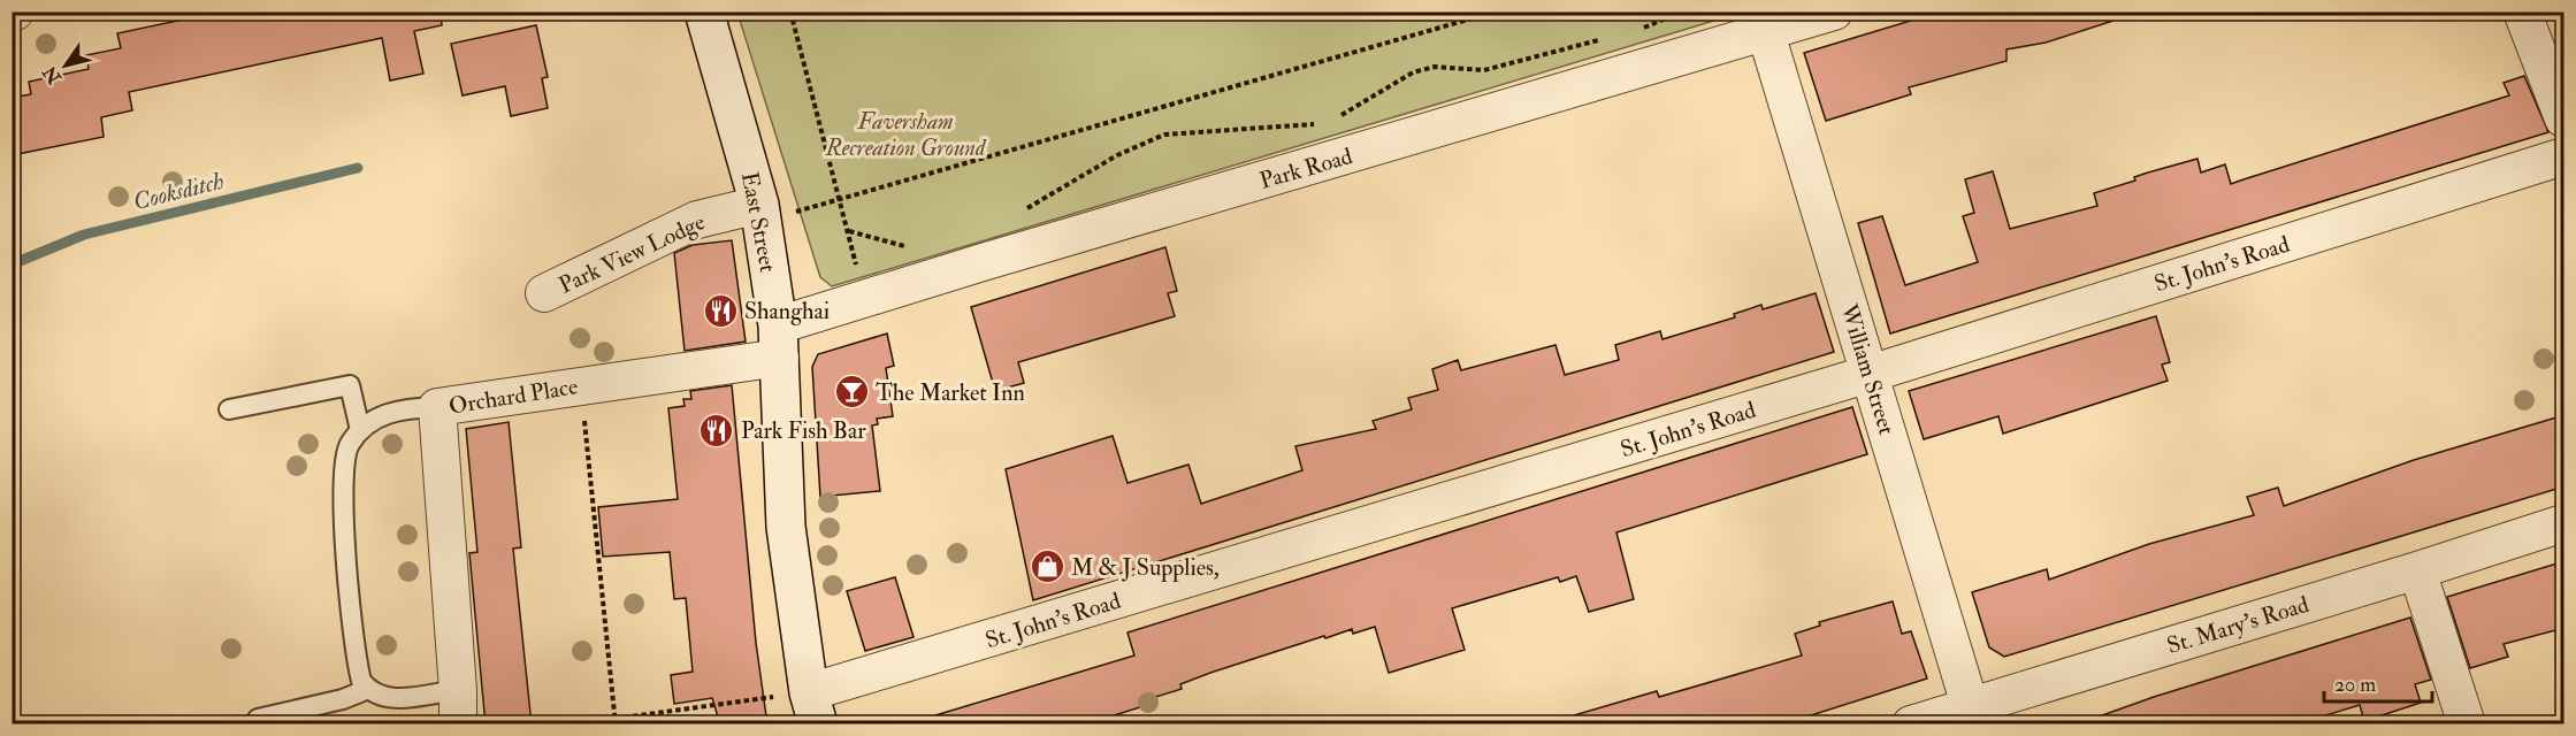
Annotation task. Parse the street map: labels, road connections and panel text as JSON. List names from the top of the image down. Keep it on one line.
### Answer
{"streets":{"main road":["East Street"],"street":["Park Road","Park View Lodge","St. John's Road","William Street","Orchard Place","St. Mary's Road"]},"crossings":[["Park Road","East Street"],["Park Road","William Street"],["Park Road","Orchard Place"],["East Street","Park View Lodge"],["East Street","St. John's Road"],["East Street","Orchard Place"],["St. John's Road","William Street"],["William Street","St. Mary's Road"]],"water":["Cooksditch"],"parks":["Faversham Recreation Ground"],"places":{"restaurant":["Shanghai","Park Fish Bar"],"bar":["The Market Inn"],"shop":["M & J Supplies,"]},"scale_bar":"20 m","north":"bottom left"}
